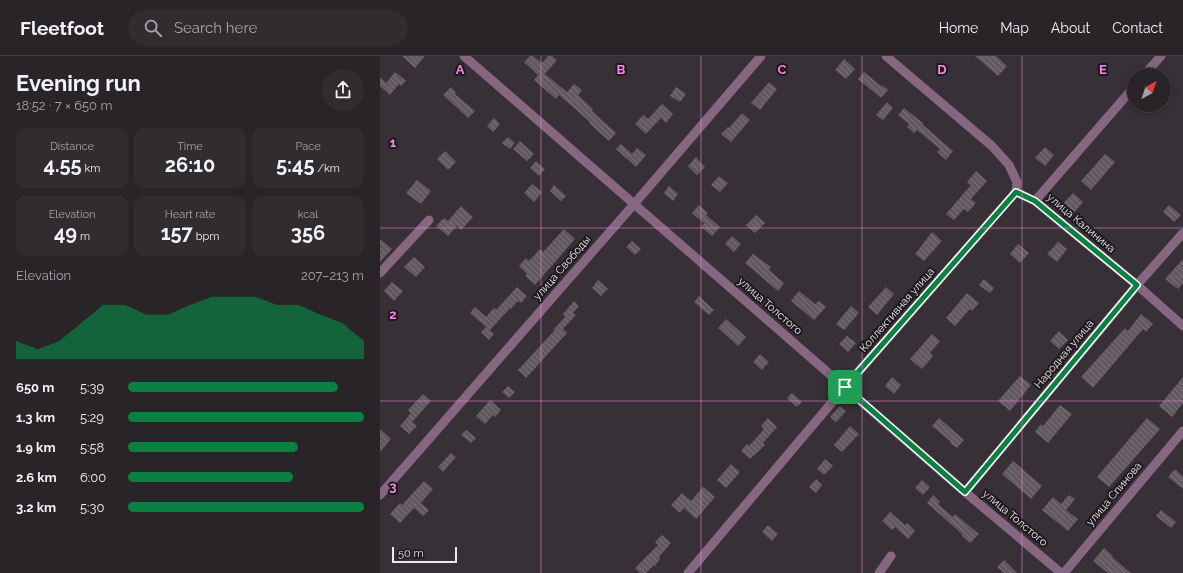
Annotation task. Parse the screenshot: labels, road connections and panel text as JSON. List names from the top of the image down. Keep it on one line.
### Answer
{"streets":{"street":["улица Калинина","улица Свободы","улица Толстого","Коллективная улица","Народная улица","улица Спинова"]},"crossings":[["улица Калинина","Коллективная улица"],["улица Калинина","Народная улица"],["улица Свободы","улица Толстого"],["улица Толстого","Коллективная улица"],["улица Толстого","Народная улица"],["улица Толстого","улица Спинова"]],"scale_bar":"50 m","north":"top right","page":{"header":"Fleetfoot","search":"Search here","nav":["Home","Map","About","Contact"],"heading":["Evening run","18:52 · 7 × 650 m"],"stats":[["Distance","4.55 km"],["Time","26:10"],["Pace","5:45 /km"],["Elevation","49 m"],["Heart rate","157 bpm"],["kcal","356"]],"chart":["Elevation","207–213 m"],"list":[{"name":"650 m","note":"5:39"},{"name":"1.3 km","note":"5:29"},{"name":"1.9 km","note":"5:58"},{"name":"2.6 km","note":"6:00"},{"name":"3.2 km","note":"5:30"}],"scale":"50 m"},"grid":{"columns":["A","B","C","D","E"],"rows":["1","2","3"]}}
